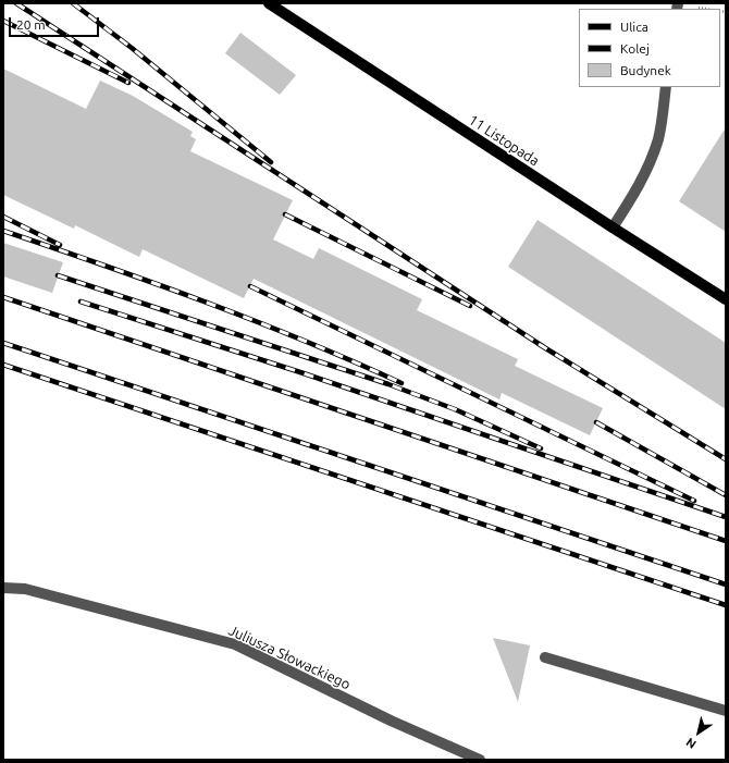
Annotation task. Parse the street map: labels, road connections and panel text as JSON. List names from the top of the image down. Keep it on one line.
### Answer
{"streets":{"main road":["11 Listopada"],"street":["Juliusza Słowackiego"]},"legend":["Ulica","Kolej","Budynek"],"scale_bar":"20 m","north":"bottom left"}
